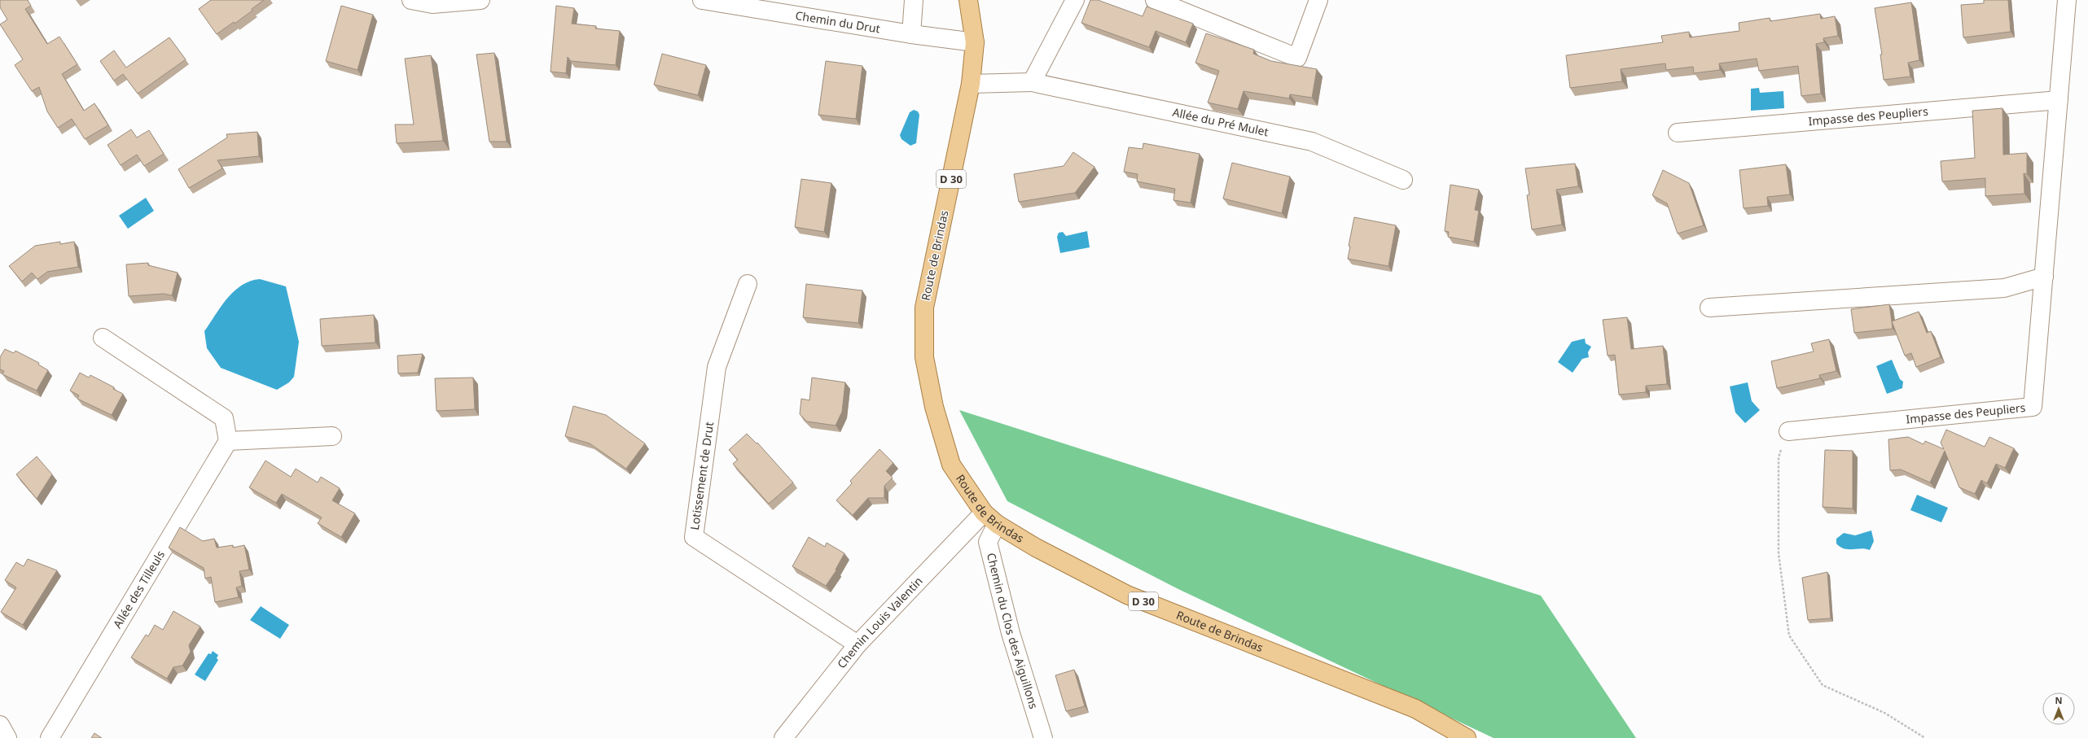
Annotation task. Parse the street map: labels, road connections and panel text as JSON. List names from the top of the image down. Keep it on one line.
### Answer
{"streets":{"main road":["D 30","Route de Brindas"],"street":["Chemin du Drut","Impasse des Peupliers","Allée du Pré Mulet","Lotissement de Drut","Allée des Tilleuls","Chemin Louis Valentin","Chemin du Clos des Aiguillons"]},"crossings":[["Chemin du Drut","Route de Brindas"],["Allée du Pré Mulet","Route de Brindas"],["Route de Brindas","Chemin Louis Valentin"],["Route de Brindas","Chemin du Clos des Aiguillons"],["Lotissement de Drut","Chemin Louis Valentin"],["Chemin Louis Valentin","Chemin du Clos des Aiguillons"]],"north":"top"}
